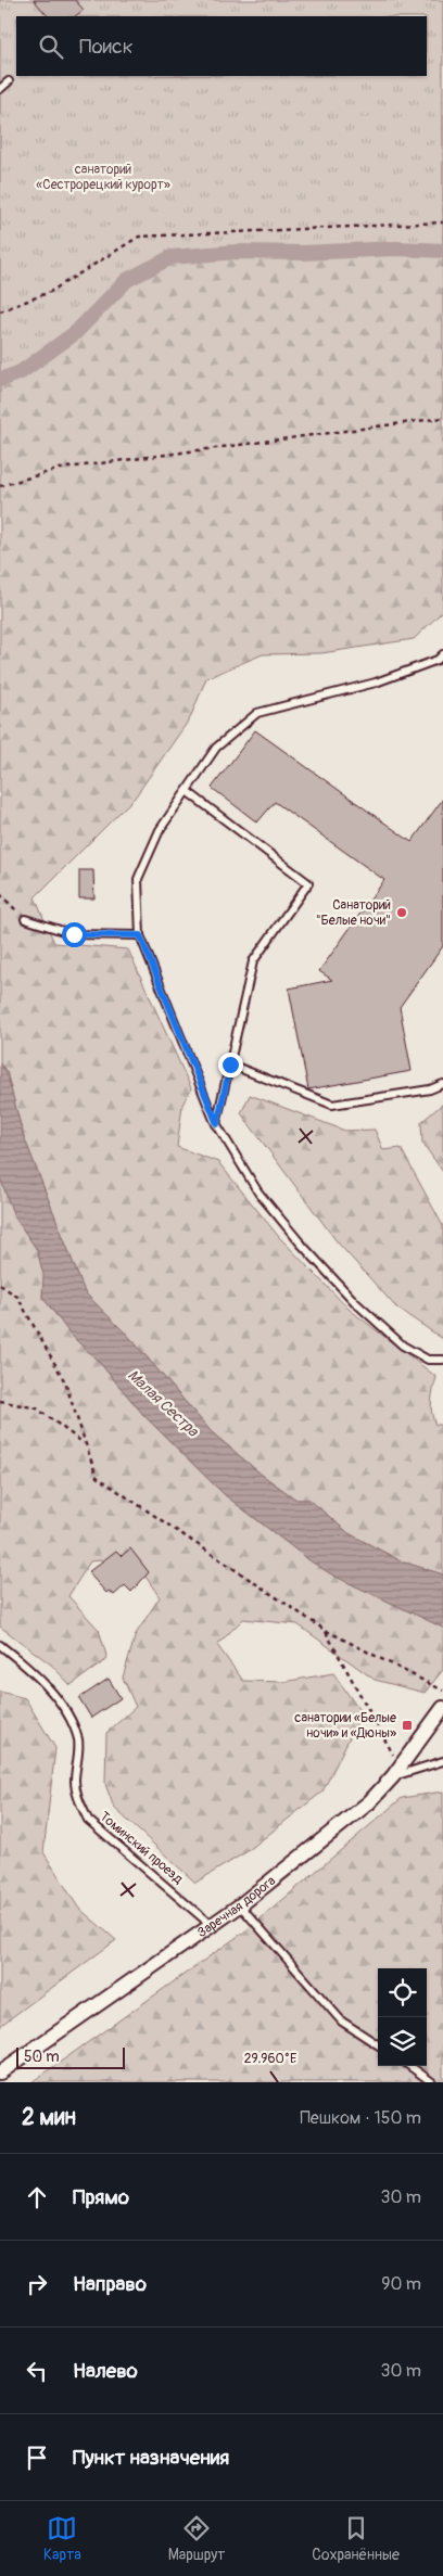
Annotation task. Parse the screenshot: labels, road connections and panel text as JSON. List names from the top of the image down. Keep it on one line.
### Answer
{"streets":{"street":["Заречная дорога"],"lane":["Томинский проезд"]},"crossings":[["Томинский проезд","Заречная дорога"]],"water":["Малая Сестра"],"parks":["санаторий «Сестрорецкий курорт»"],"places":{"other":["Санаторий \"Белые ночи\""],"transit":["санатории «Белые ночи» и «Дюны»"]},"scale_bar":"50 m","page":{"search":"Поиск","scale":"50 m","heading":["2 мин","Пешком · 150 m"],"list":[["Прямо","30 m"],["Направо","90 m"],["Налево","30 m"],"Пункт назначения"],"nav":["Карта","Маршрут","Сохранённые"]},"coordinates":["29.960°E"]}
